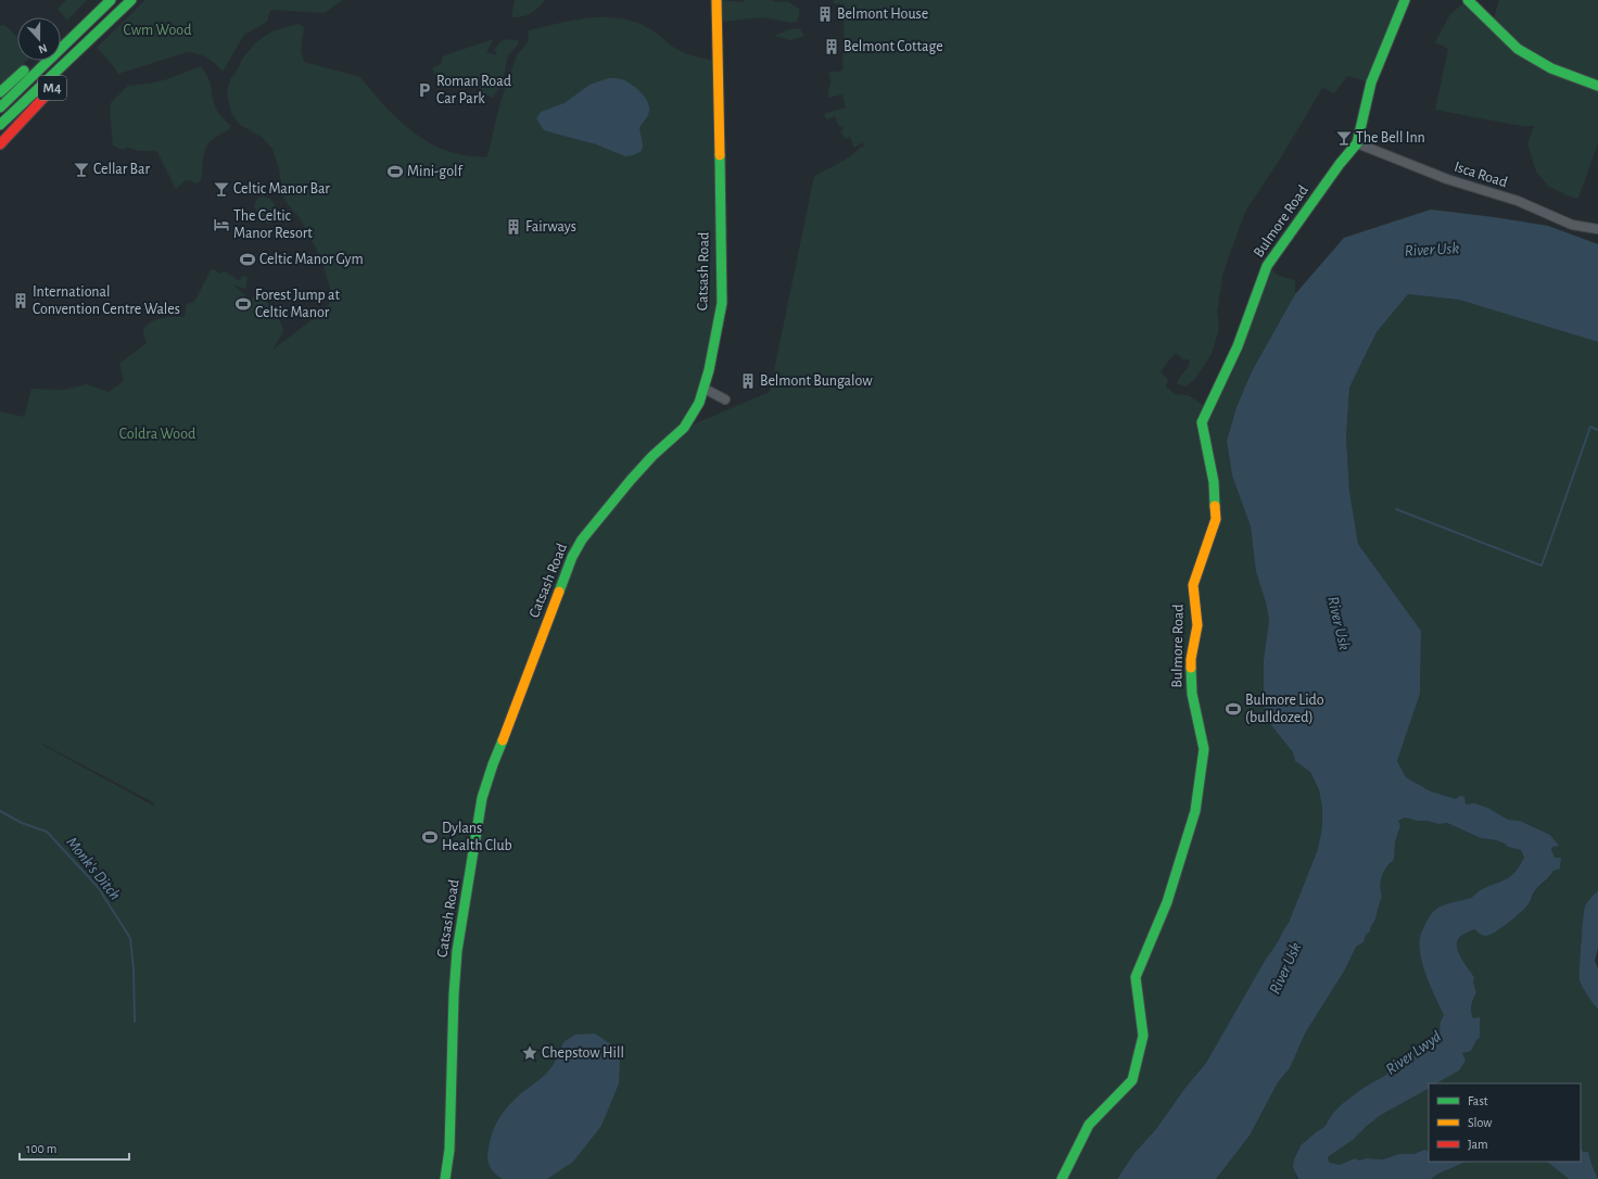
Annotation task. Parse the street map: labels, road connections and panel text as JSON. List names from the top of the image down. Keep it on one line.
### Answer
{"streets":{"main road":["M4","Bulmore Road","Catsash Road"],"street":["Isca Road"]},"crossings":[["Isca Road","Bulmore Road"]],"water":["River Usk","Monk's Ditch","River Lwyd"],"parks":["Cwm Wood","Coldra Wood"],"places":{"building":["Belmont House","Belmont Cottage","Fairways","International Convention Centre Wales","Belmont Bungalow"],"parking":["Roman Road Car Park"],"bar":["The Bell Inn","Cellar Bar","Celtic Manor Bar"],"sports":["Mini-golf","Celtic Manor Gym","Forest Jump at Celtic Manor","Bulmore Lido (bulldozed)","Dylans Health Club"],"hotel":["The Celtic Manor Resort"],"place":["Chepstow Hill"]},"legend":["Fast","Slow","Jam"],"scale_bar":"100 m","north":"bottom"}
